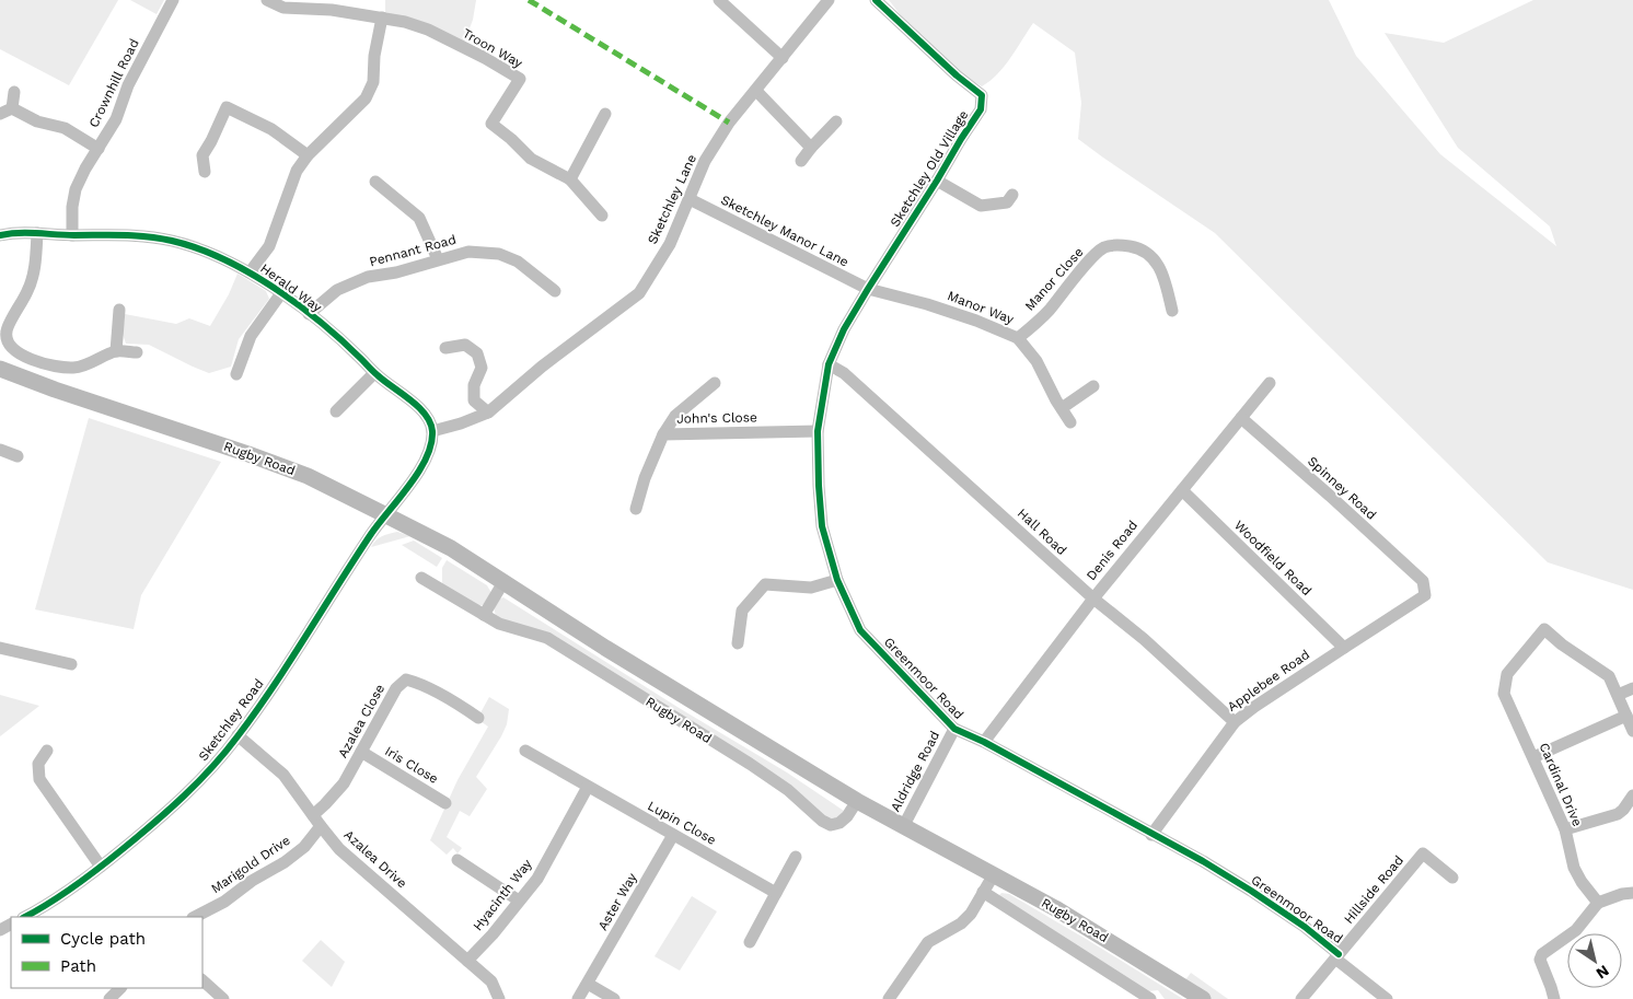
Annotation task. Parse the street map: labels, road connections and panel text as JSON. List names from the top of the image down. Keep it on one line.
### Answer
{"streets":{"main road":["Rugby Road"],"street":["Troon Way","Crownhill Road","Sketchley Old Village","Sketchley Lane","Sketchley Manor Lane","Pennant Road","Manor Close","Herald Way","Manor Way","John's Close","Spinney Road","Hall Road","Denis Road","Woodfield Road","Greenmoor Road","Applebee Road","Sketchley Road","Azalea Close","Iris Close","Aldridge Road","Cardinal Drive","Lupin Close","Azalea Drive","Marigold Drive","Hillside Road","Hyacinth Way","Aster Way"]},"crossings":[["Crownhill Road","Herald Way"],["Sketchley Old Village","Sketchley Manor Lane"],["Sketchley Old Village","Manor Way"],["Sketchley Old Village","Greenmoor Road"],["Sketchley Lane","Sketchley Manor Lane"],["Sketchley Lane","Herald Way"],["Sketchley Manor Lane","Manor Way"],["Sketchley Manor Lane","Greenmoor Road"],["Pennant Road","Herald Way"],["Manor Close","Manor Way"],["Manor Way","Greenmoor Road"],["John's Close","Greenmoor Road"],["Rugby Road","Sketchley Road"],["Rugby Road","Aldridge Road"],["Spinney Road","Denis Road"],["Spinney Road","Applebee Road"],["Hall Road","Denis Road"],["Hall Road","Greenmoor Road"],["Hall Road","Applebee Road"],["Denis Road","Woodfield Road"],["Denis Road","Greenmoor Road"],["Woodfield Road","Applebee Road"],["Greenmoor Road","Applebee Road"],["Greenmoor Road","Aldridge Road"],["Greenmoor Road","Hillside Road"],["Sketchley Road","Azalea Drive"],["Azalea Close","Iris Close"],["Azalea Close","Azalea Drive"],["Lupin Close","Hyacinth Way"],["Lupin Close","Aster Way"],["Azalea Drive","Marigold Drive"],["Azalea Drive","Hyacinth Way"]],"legend":["Cycle path","Path"],"north":"bottom right"}
